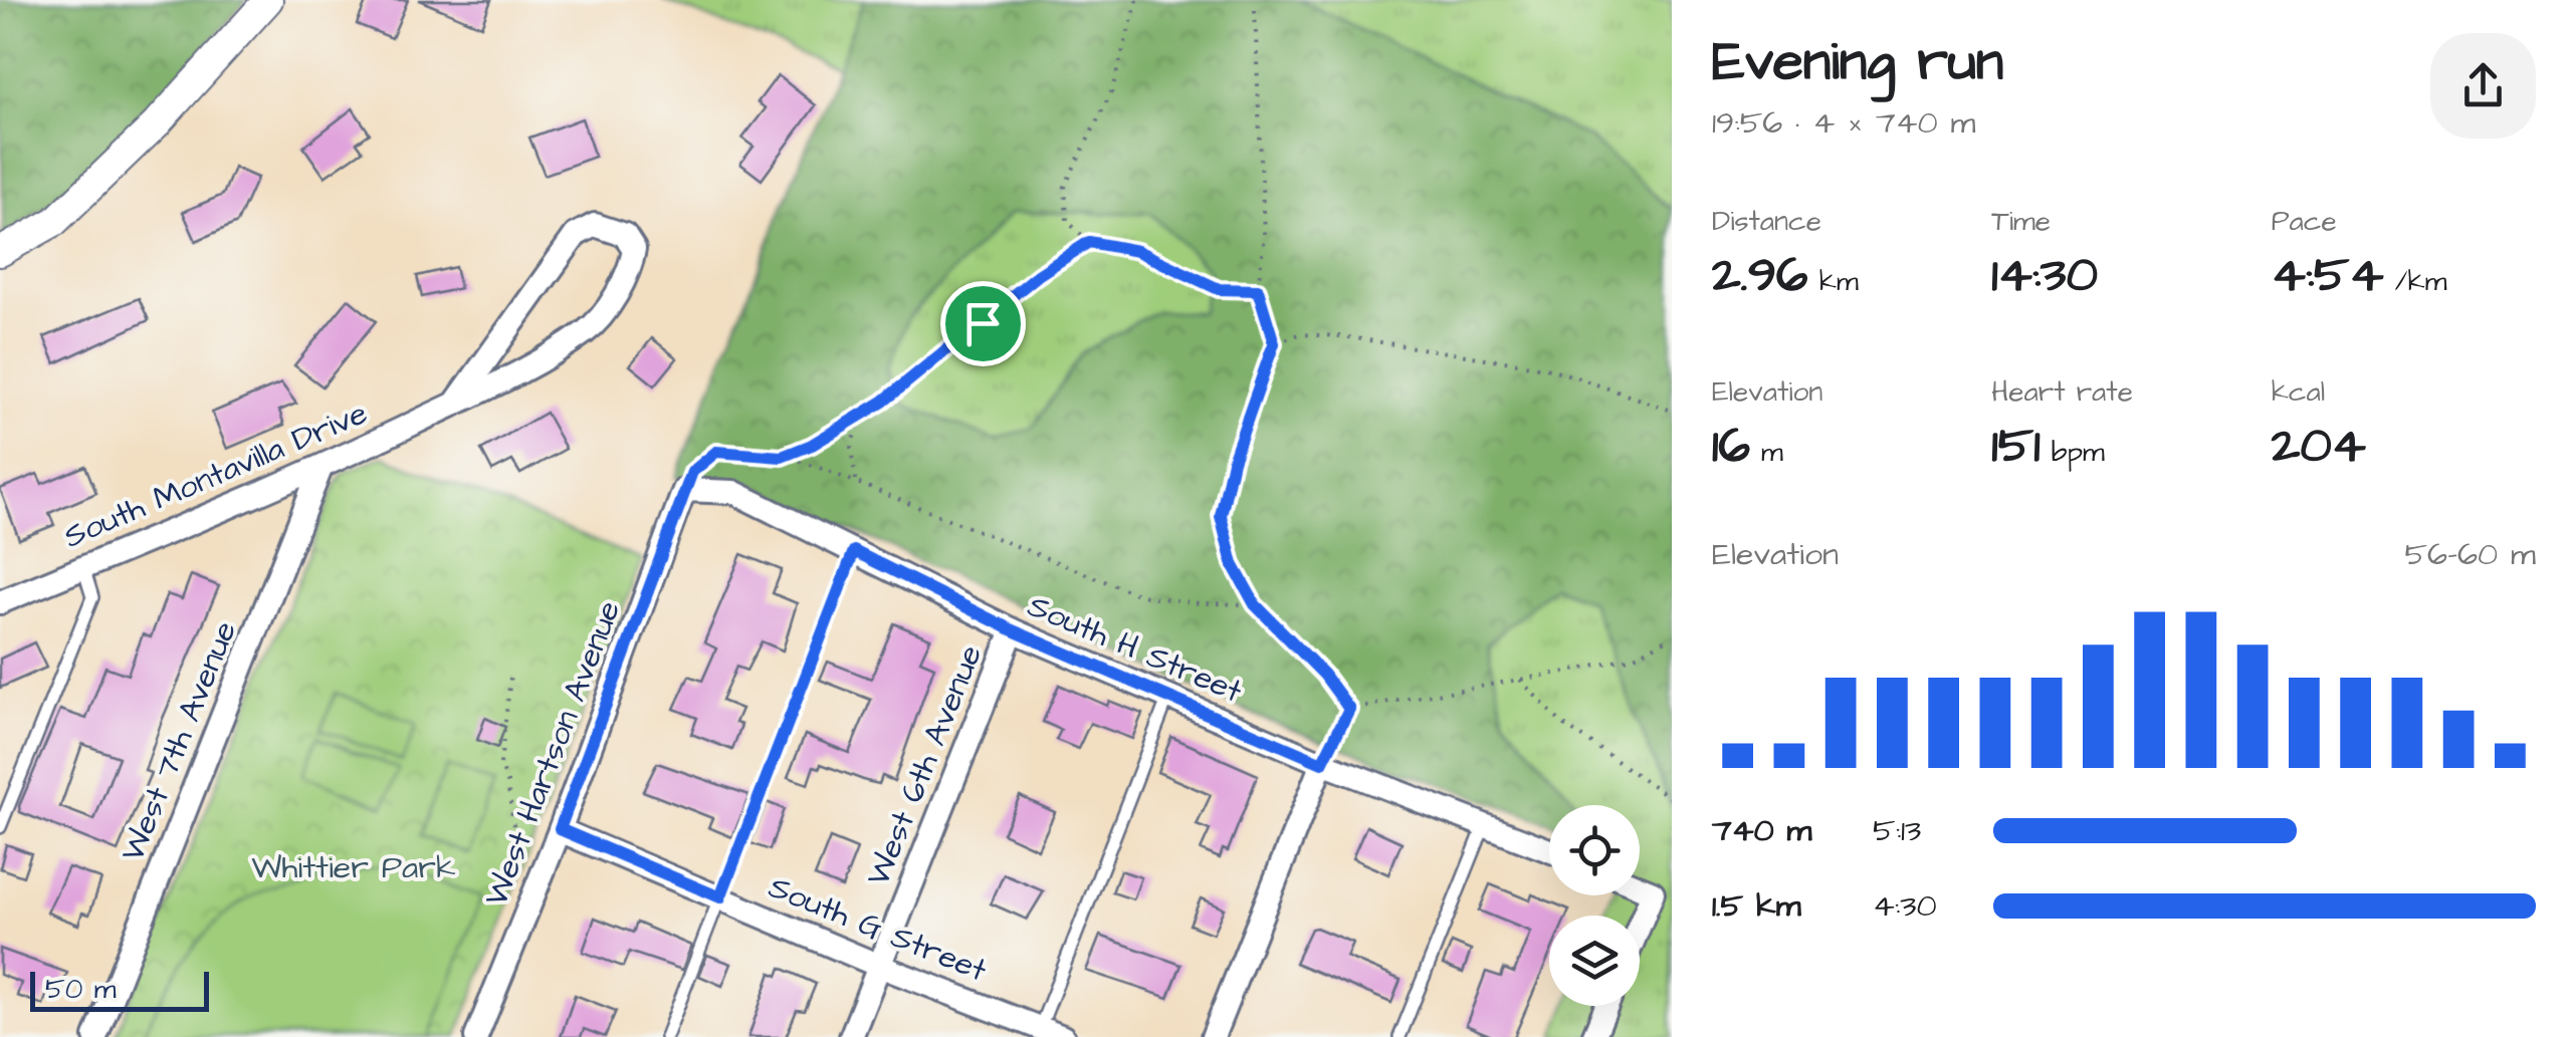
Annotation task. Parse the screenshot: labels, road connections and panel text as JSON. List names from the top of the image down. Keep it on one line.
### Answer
{"streets":{"street":["South Montavilla Drive","South H Street","West 7th Avenue","West Hartson Avenue","West 6th Avenue","South G Street"]},"crossings":[["South Montavilla Drive","West 7th Avenue"],["South H Street","West Hartson Avenue"],["South H Street","West 6th Avenue"],["West Hartson Avenue","South G Street"],["West 6th Avenue","South G Street"]],"parks":["Whittier Park"],"scale_bar":"50 m","page":{"heading":["Evening run","19:56 · 4 × 740 m"],"stats":[["Distance","2.96 km"],["Time","14:30"],["Pace","4:54 /km"],["Elevation","16 m"],["Heart rate","151 bpm"],["kcal","204"]],"chart":["Elevation","56–60 m"],"list":[{"name":"740 m","note":"5:13"},{"name":"1.5 km","note":"4:30"}],"scale":"50 m"}}
